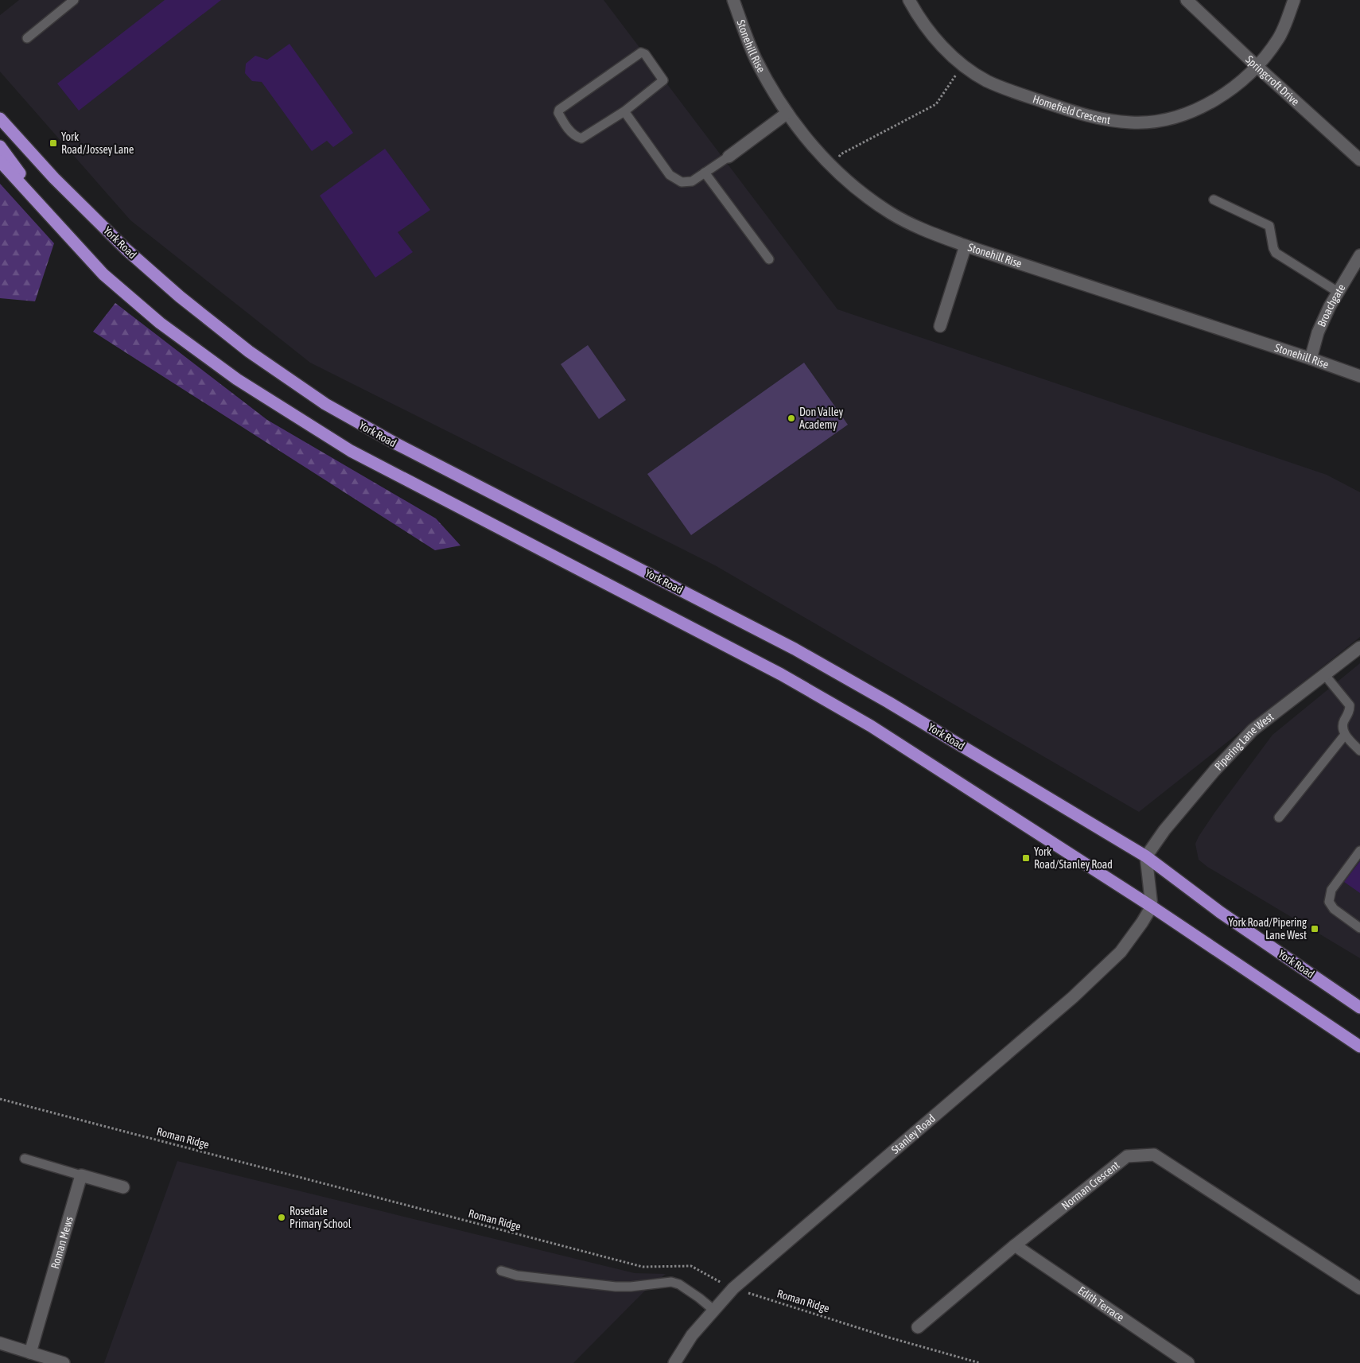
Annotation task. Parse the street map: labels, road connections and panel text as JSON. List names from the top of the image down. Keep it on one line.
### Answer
{"streets":{"highway":["York Road"],"street":["Stonehill Rise","Springcroft Drive","Homefield Crescent","Broachgate","Pipering Lane West","Stanley Road","Norman Crescent","Roman Mews","Edith Terrace"],"path":["Roman Ridge"]},"crossings":[["Stonehill Rise","Broachgate"],["Springcroft Drive","Homefield Crescent"],["York Road","Pipering Lane West"],["Stanley Road","Roman Ridge"],["Norman Crescent","Edith Terrace"]],"places":{"transit":["York Road/Jossey Lane","York Road/Stanley Road","York Road/Pipering Lane West"],"other":["Don Valley Academy","Rosedale Primary School"]}}
